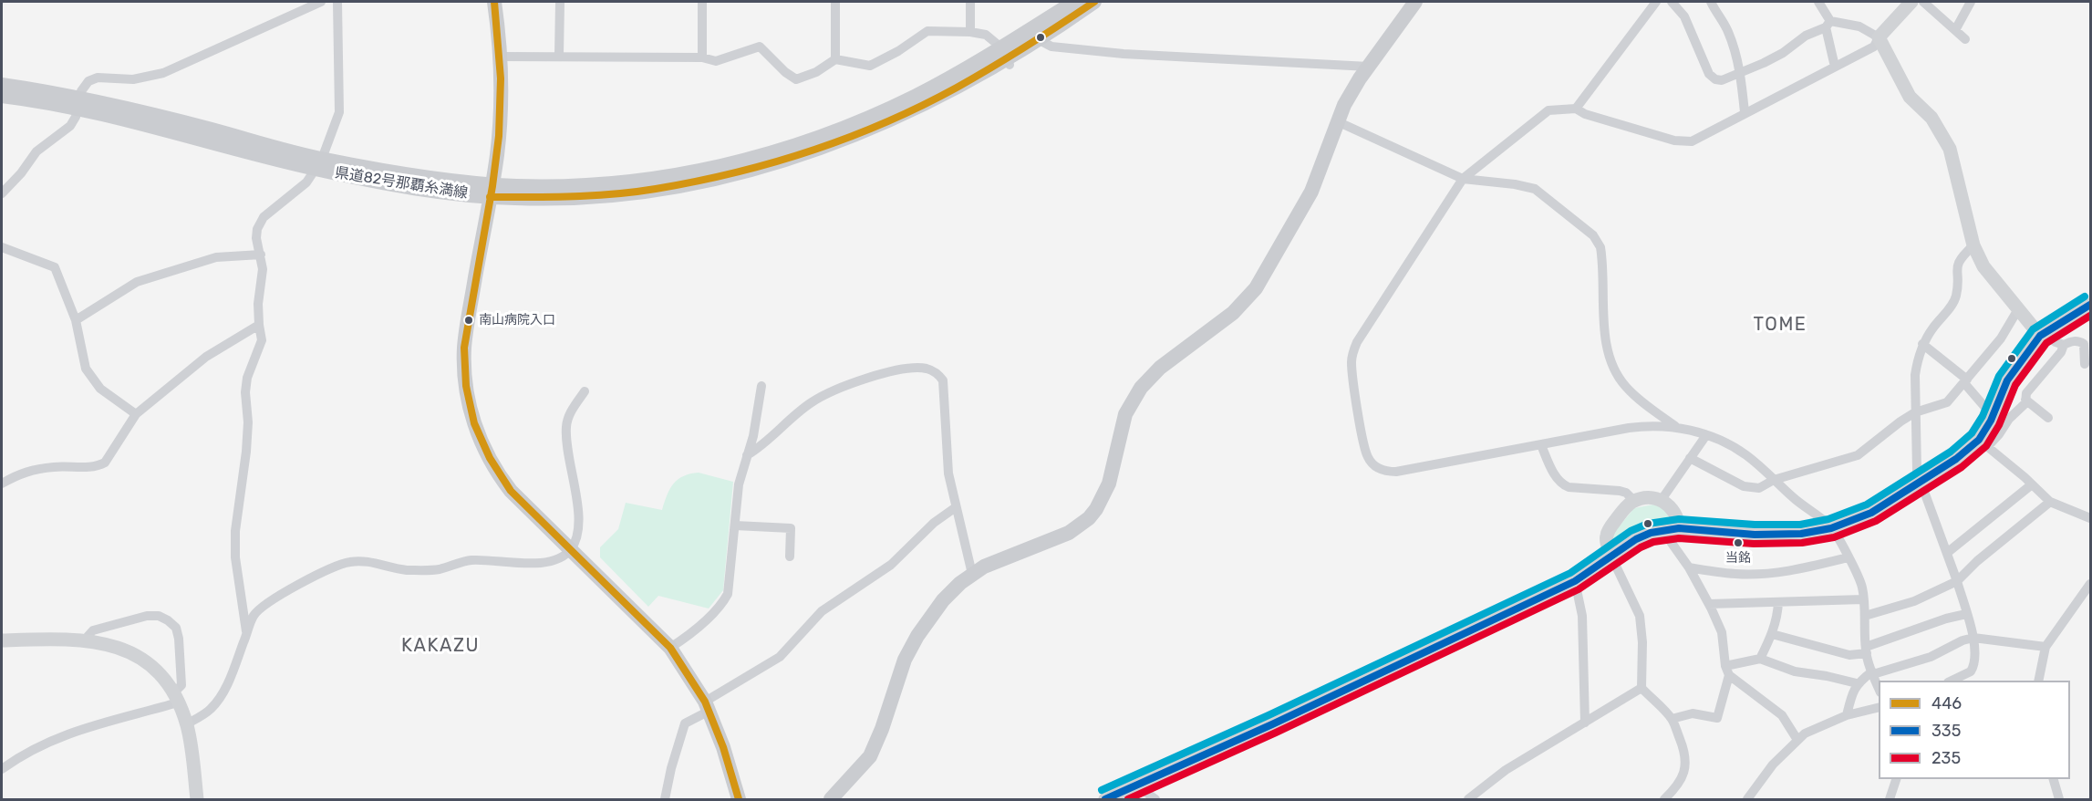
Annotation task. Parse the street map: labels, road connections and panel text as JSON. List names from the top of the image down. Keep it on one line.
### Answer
{"streets":{"main road":["県道82号那覇糸満線"]},"districts":["TOME","KAKAZU"],"places":["南山病院入口","当銘"],"lines":["transit line 446","transit line 335","transit line 235"],"legend":["446","335","235"]}
